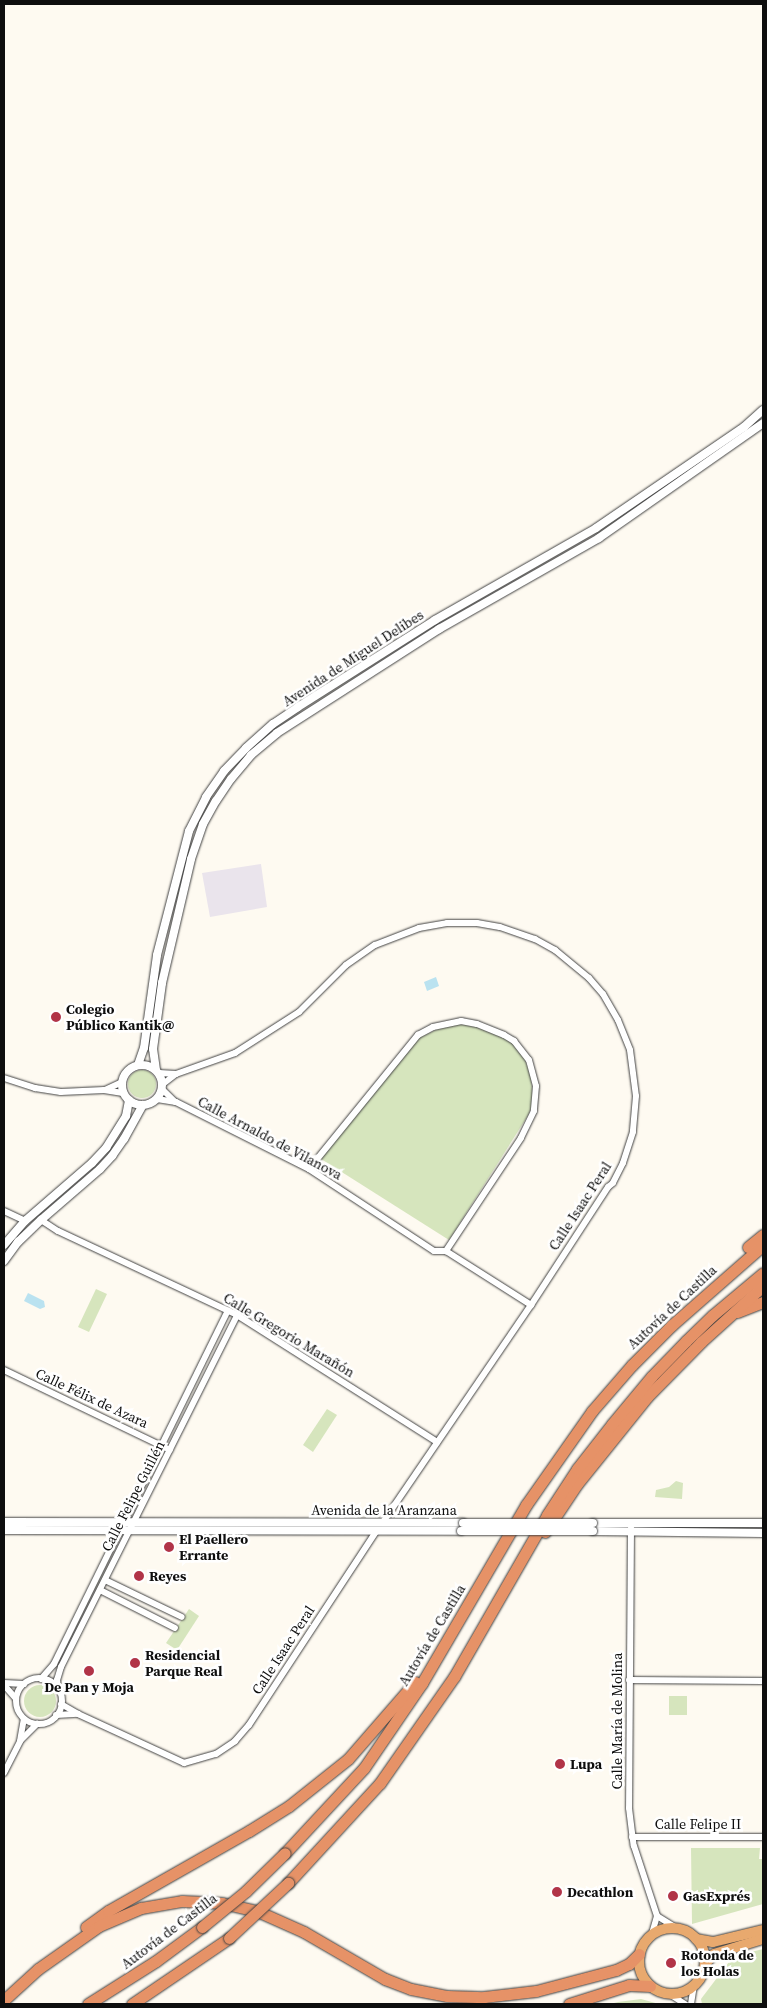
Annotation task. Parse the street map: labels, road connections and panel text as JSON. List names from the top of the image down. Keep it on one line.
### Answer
{"streets":{"highway":["Autovía de Castilla"],"street":["Avenida de Miguel Delibes","Calle Arnaldo de Vilanova","Calle Isaac Peral","Calle Gregorio Marañón","Calle Félix de Azara","Calle Felipe Guillén","Avenida de la Aranzana","Calle María de Molina","Calle Felipe II"]},"crossings":[["Avenida de Miguel Delibes","Calle Arnaldo de Vilanova"],["Avenida de Miguel Delibes","Calle Isaac Peral"],["Calle Arnaldo de Vilanova","Calle Isaac Peral"],["Calle Isaac Peral","Calle Gregorio Marañón"],["Calle Isaac Peral","Avenida de la Aranzana"],["Calle Gregorio Marañón","Calle Felipe Guillén"],["Calle Félix de Azara","Calle Felipe Guillén"],["Calle Felipe Guillén","Avenida de la Aranzana"],["Avenida de la Aranzana","Calle María de Molina"],["Calle María de Molina","Calle Felipe II"]],"places":["Colegio Público Kantik@","El Paellero Errante","Reyes","Residencial Parque Real","De Pan y Moja","Lupa","Decathlon","GasExprés","Rotonda de los Holas"]}
